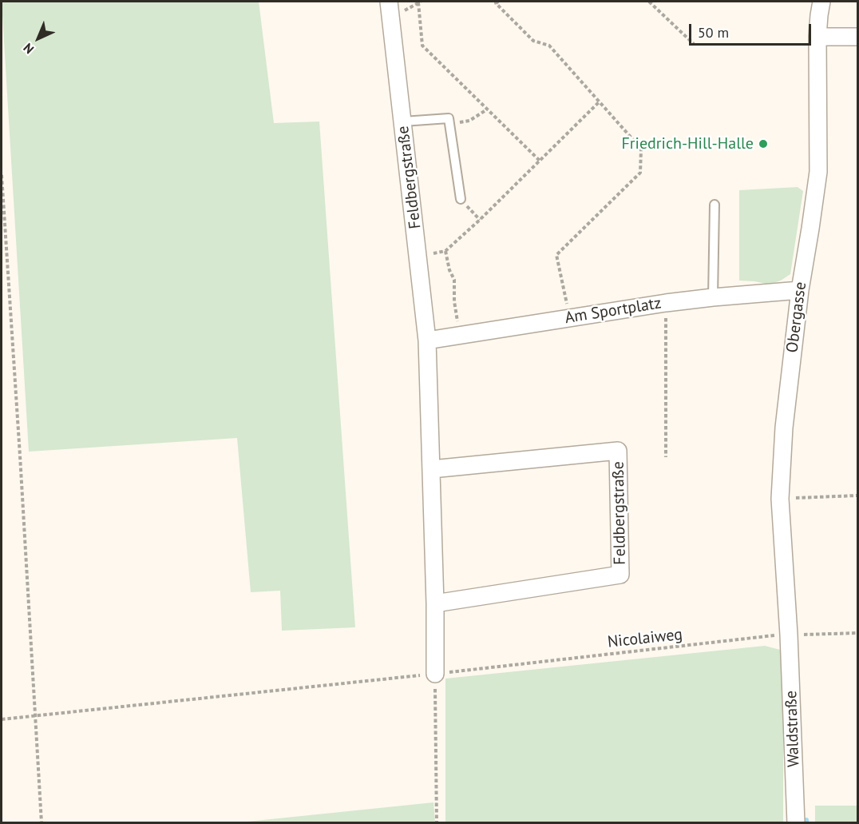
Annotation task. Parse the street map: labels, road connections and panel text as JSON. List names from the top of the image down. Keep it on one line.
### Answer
{"streets":{"street":["Feldbergstraße","Am Sportplatz","Obergasse","Waldstraße"],"path":["Nicolaiweg"]},"crossings":[["Feldbergstraße","Am Sportplatz"],["Feldbergstraße","Nicolaiweg"],["Am Sportplatz","Obergasse"],["Obergasse","Nicolaiweg"],["Obergasse","Waldstraße"],["Nicolaiweg","Waldstraße"]],"places":["Friedrich-Hill-Halle"],"scale_bar":"50 m","north":"bottom left"}
